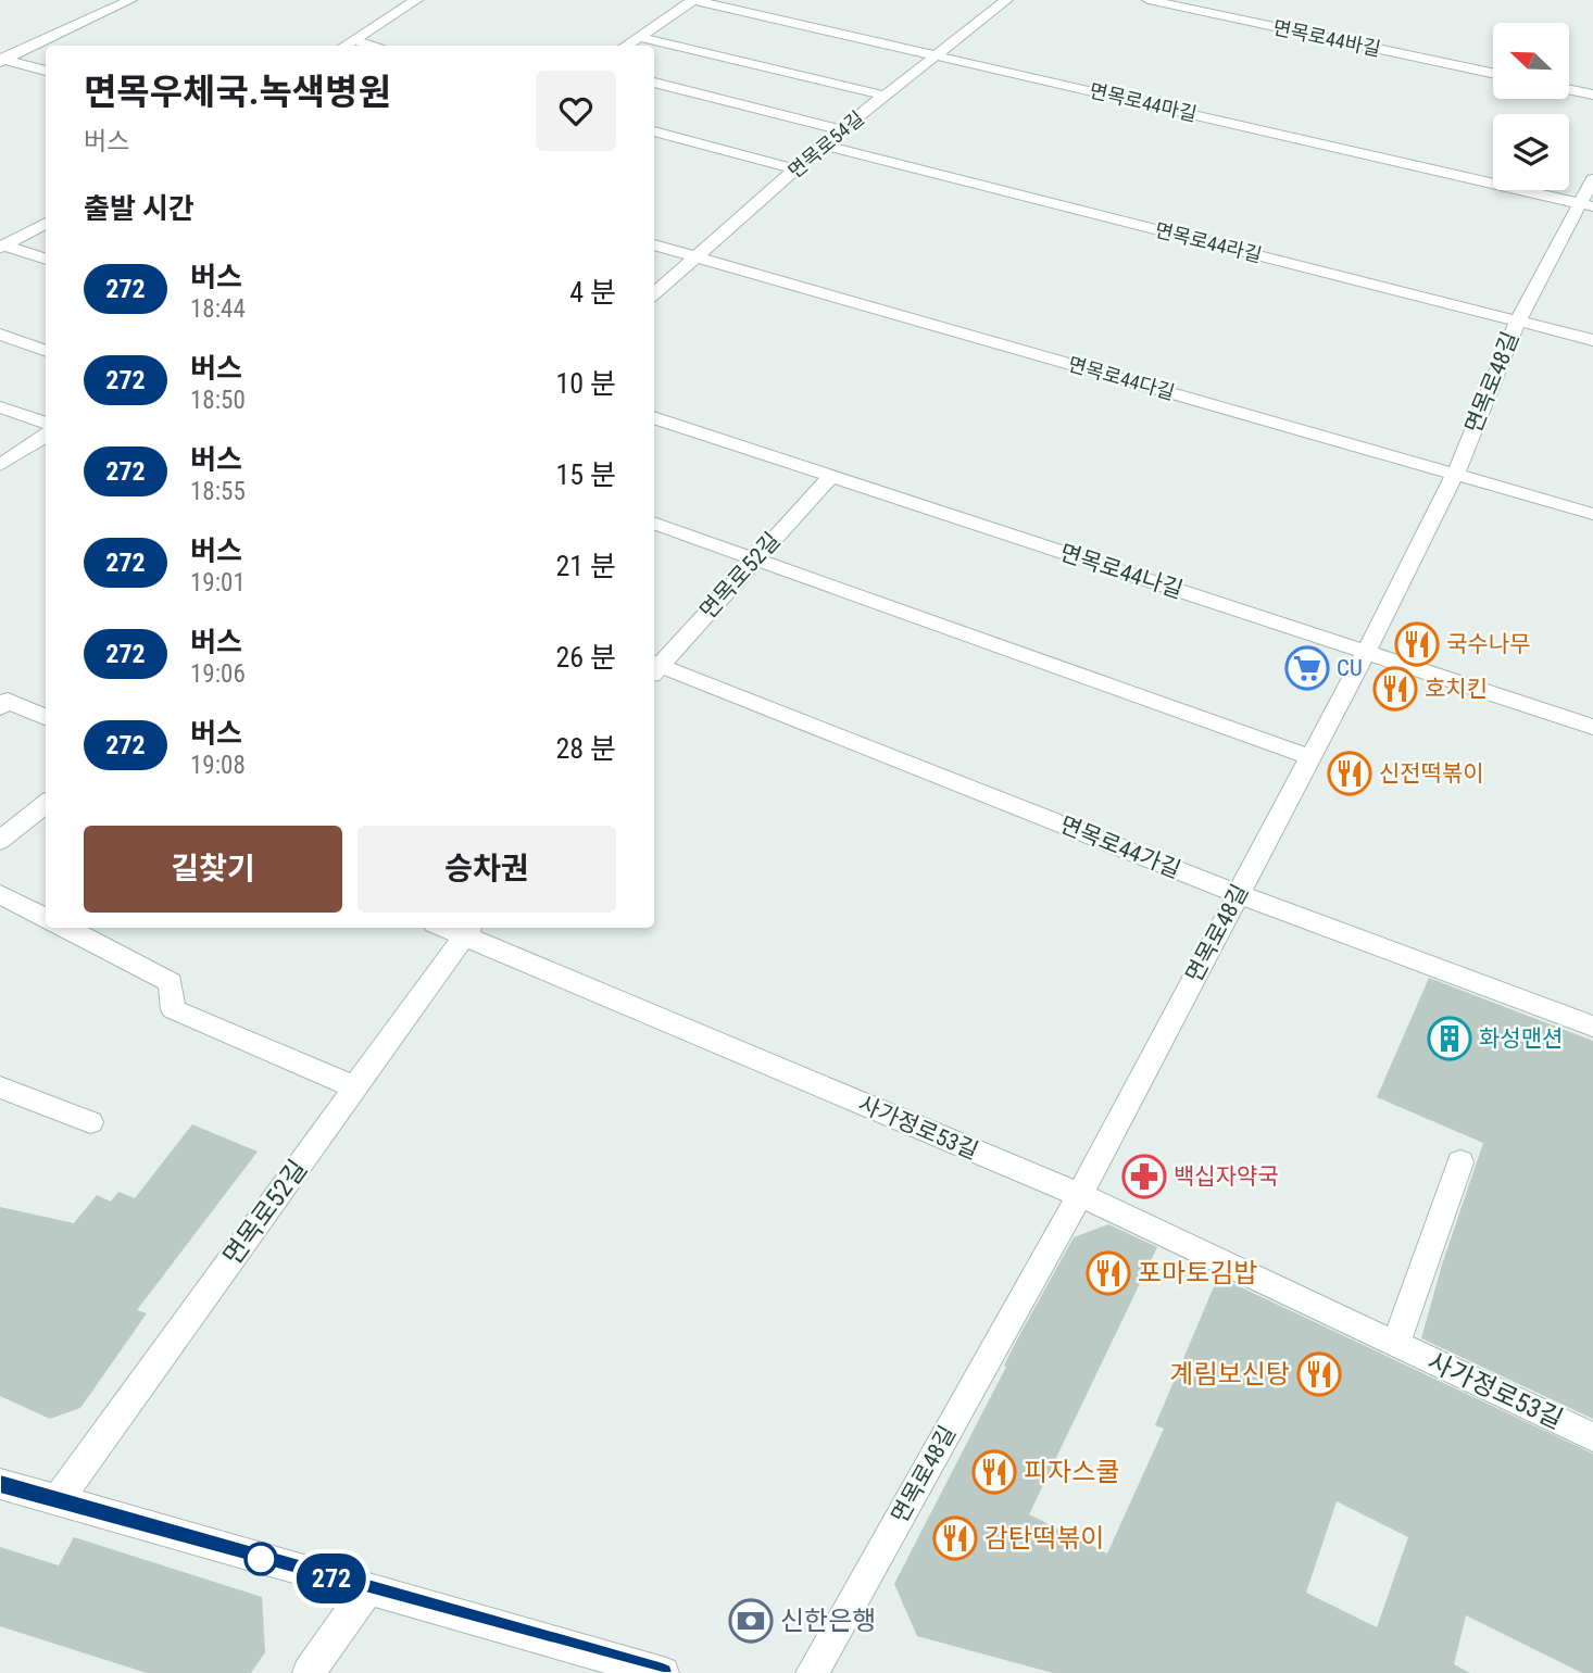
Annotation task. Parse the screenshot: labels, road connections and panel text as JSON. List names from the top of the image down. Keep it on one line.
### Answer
{"streets":{"street":["면목로44바길","면목로44마길","면목로54길","면목로44라길","면목로44다길","면목로48길","면목로44나길","면목로52길","면목로44가길","사가정로53길"]},"crossings":[["면목로44마길","면목로54길"],["면목로44마길","면목로48길"],["면목로54길","면목로44라길"],["면목로54길","면목로44다길"],["면목로44라길","면목로48길"],["면목로44다길","면목로48길"],["면목로48길","면목로44나길"],["면목로48길","면목로44가길"],["면목로48길","사가정로53길"],["면목로44나길","면목로52길"],["면목로52길","사가정로53길"]],"places":{"restaurant":["국수나무","호치킨","신전떡볶이","포마토김밥","계림보신탕","피자스쿨","감탄떡볶이"],"supermarket":["CU"],"building":["화성맨션"],"pharmacy":["백십자약국"],"bank":["신한은행"]},"lines":["bus line 272"],"north":"top left","page":{"on_map":"272","heading":[["면목우체국.녹색병원","버스"],"출발 시간"],"list":[{"mark":"272","name":"버스","note":"18:44","value":"4 분"},{"mark":"272","name":"버스","note":"18:50","value":"10 분"},{"mark":"272","name":"버스","note":"18:55","value":"15 분"},{"mark":"272","name":"버스","note":"19:01","value":"21 분"},{"mark":"272","name":"버스","note":"19:06","value":"26 분"},{"mark":"272","name":"버스","note":"19:08","value":"28 분"}],"buttons":["길찾기","승차권"]}}
